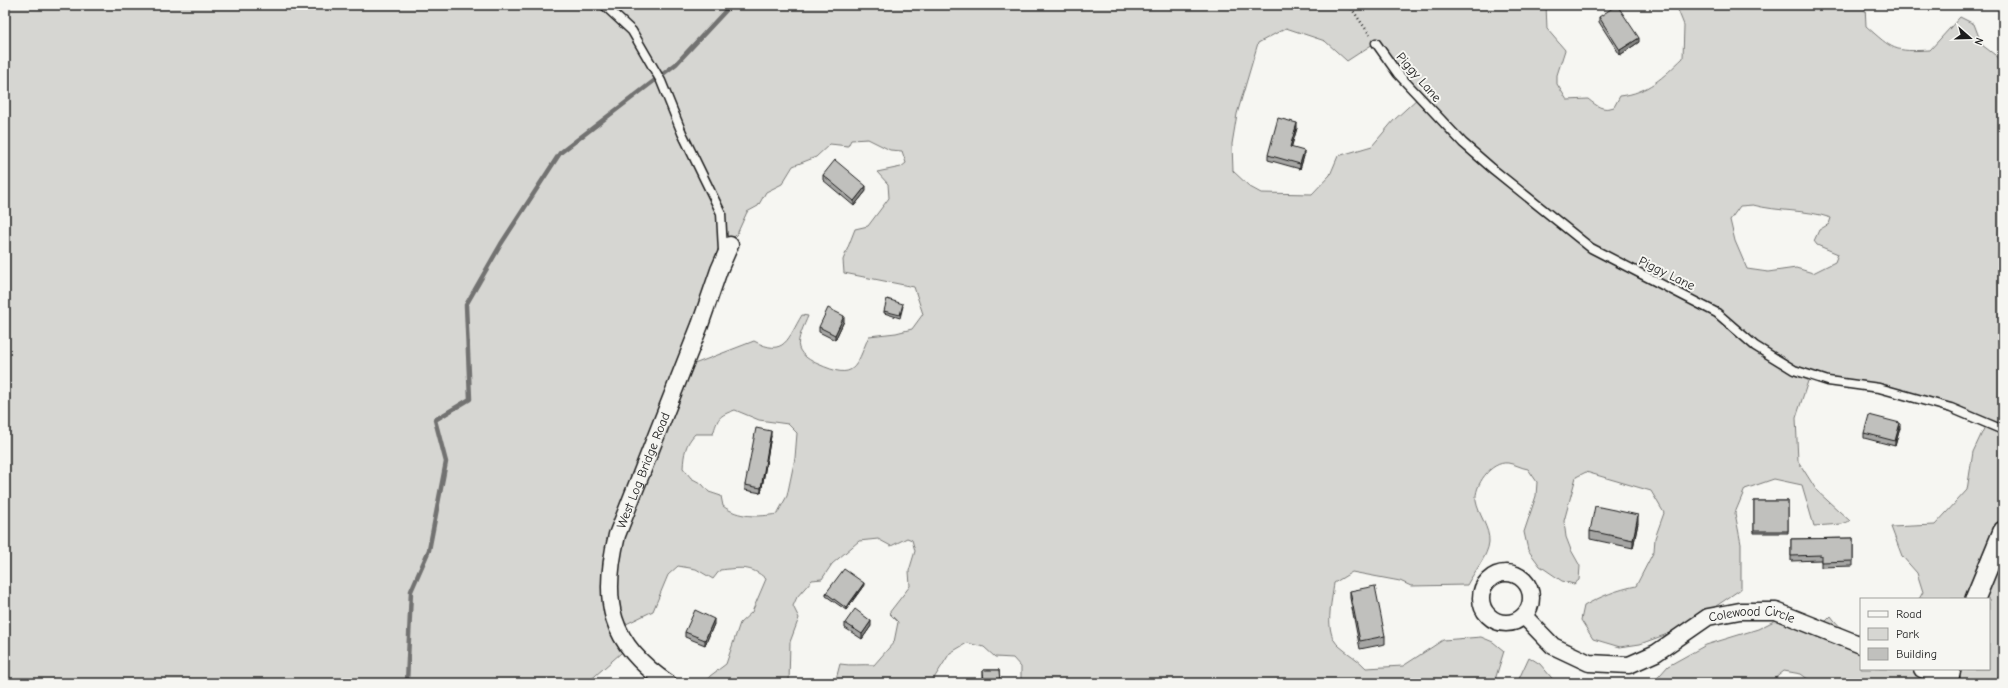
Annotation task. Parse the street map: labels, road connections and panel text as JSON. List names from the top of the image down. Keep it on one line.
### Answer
{"streets":{"street":["West Log Bridge Road","Colewood Circle"],"lane":["Piggy Lane"]},"legend":["Road","Park","Building"],"north":"right"}
